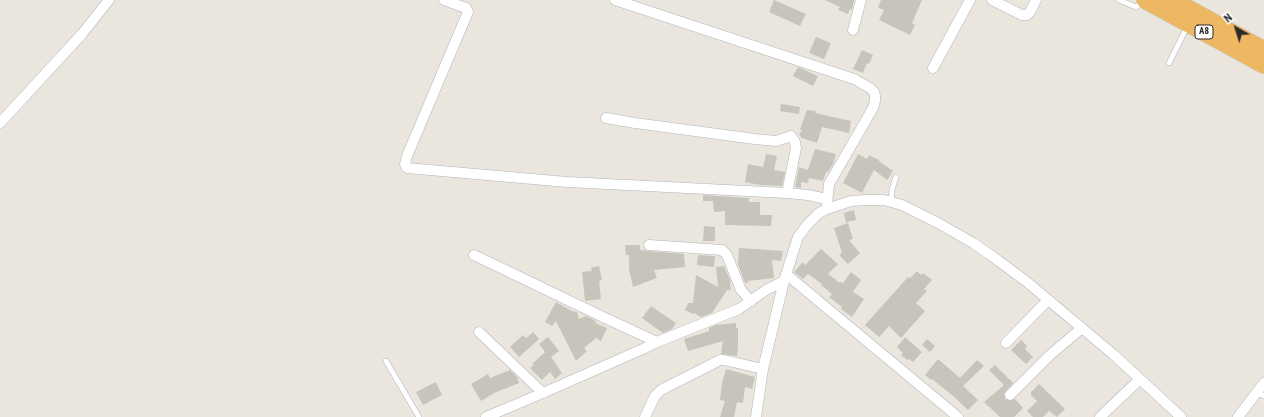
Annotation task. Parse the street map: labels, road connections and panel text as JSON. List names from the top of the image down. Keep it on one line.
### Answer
{"streets":{"highway":["A8"]},"north":"top left"}
